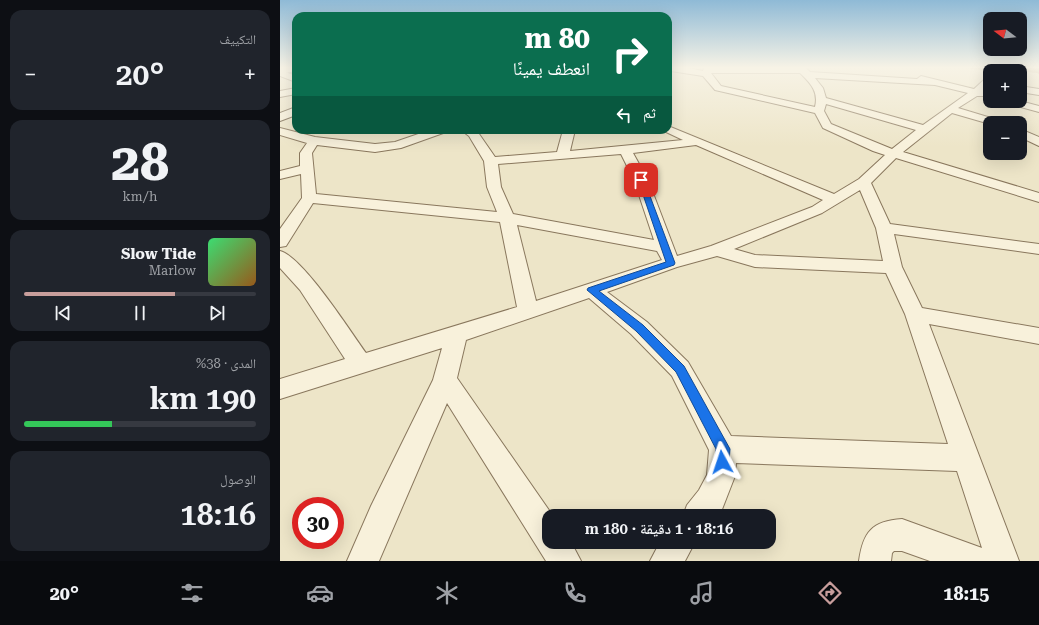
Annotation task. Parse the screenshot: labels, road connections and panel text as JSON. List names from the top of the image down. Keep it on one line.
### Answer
{"north":"left","page":{"tile":["التكييف",["28","km/h"],["المدى · 38%","190 km"],["الوصول","18:16"]],"map_buttons":["+","−"],"turn":["80 m","انعطف يمينًا"],"heat":["−","20°","+"],"then":"ثم","song":["Slow Tide","Marlow"],"limit":"30","trip":"18:16 · 1 دقيقة · 180 m","tabs":["18:15","20°"]}}
